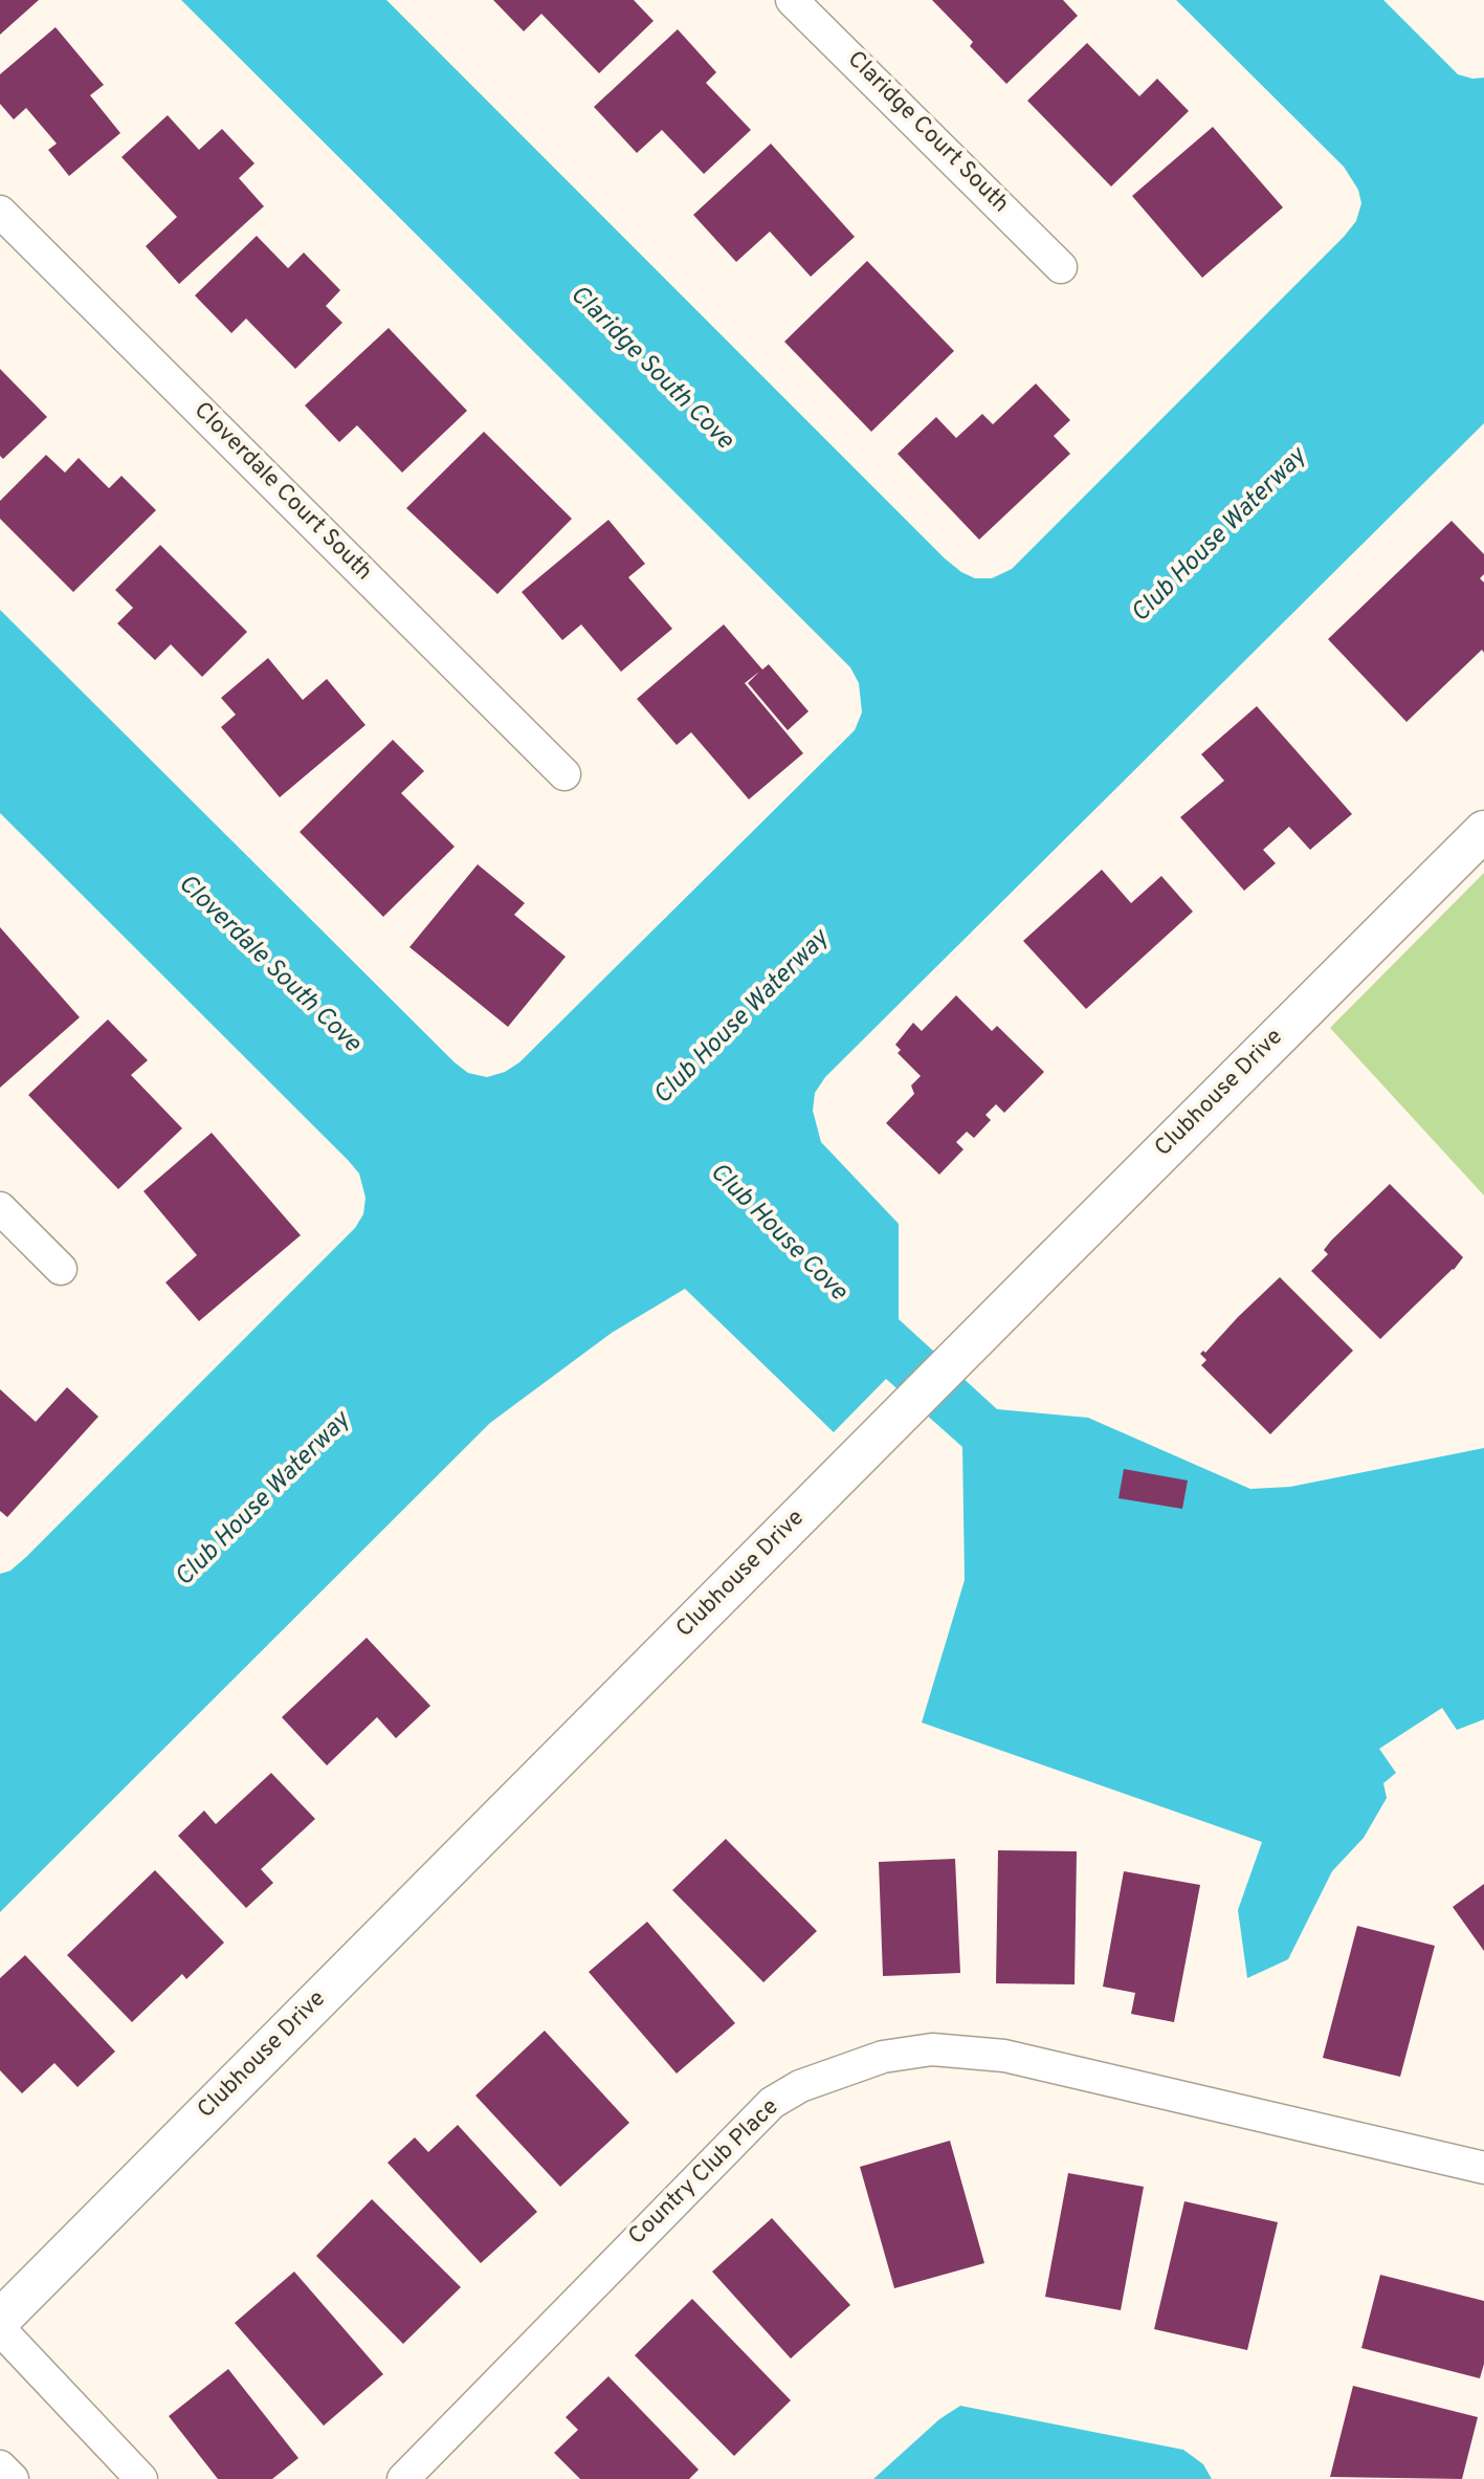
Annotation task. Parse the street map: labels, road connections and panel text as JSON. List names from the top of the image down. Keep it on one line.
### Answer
{"streets":{"street":["Claridge Court South","Cloverdale Court South","Clubhouse Drive","Country Club Place"]},"water":["Claridge South Cove","Club House Waterway","Cloverdale South Cove","Club House Cove"]}
